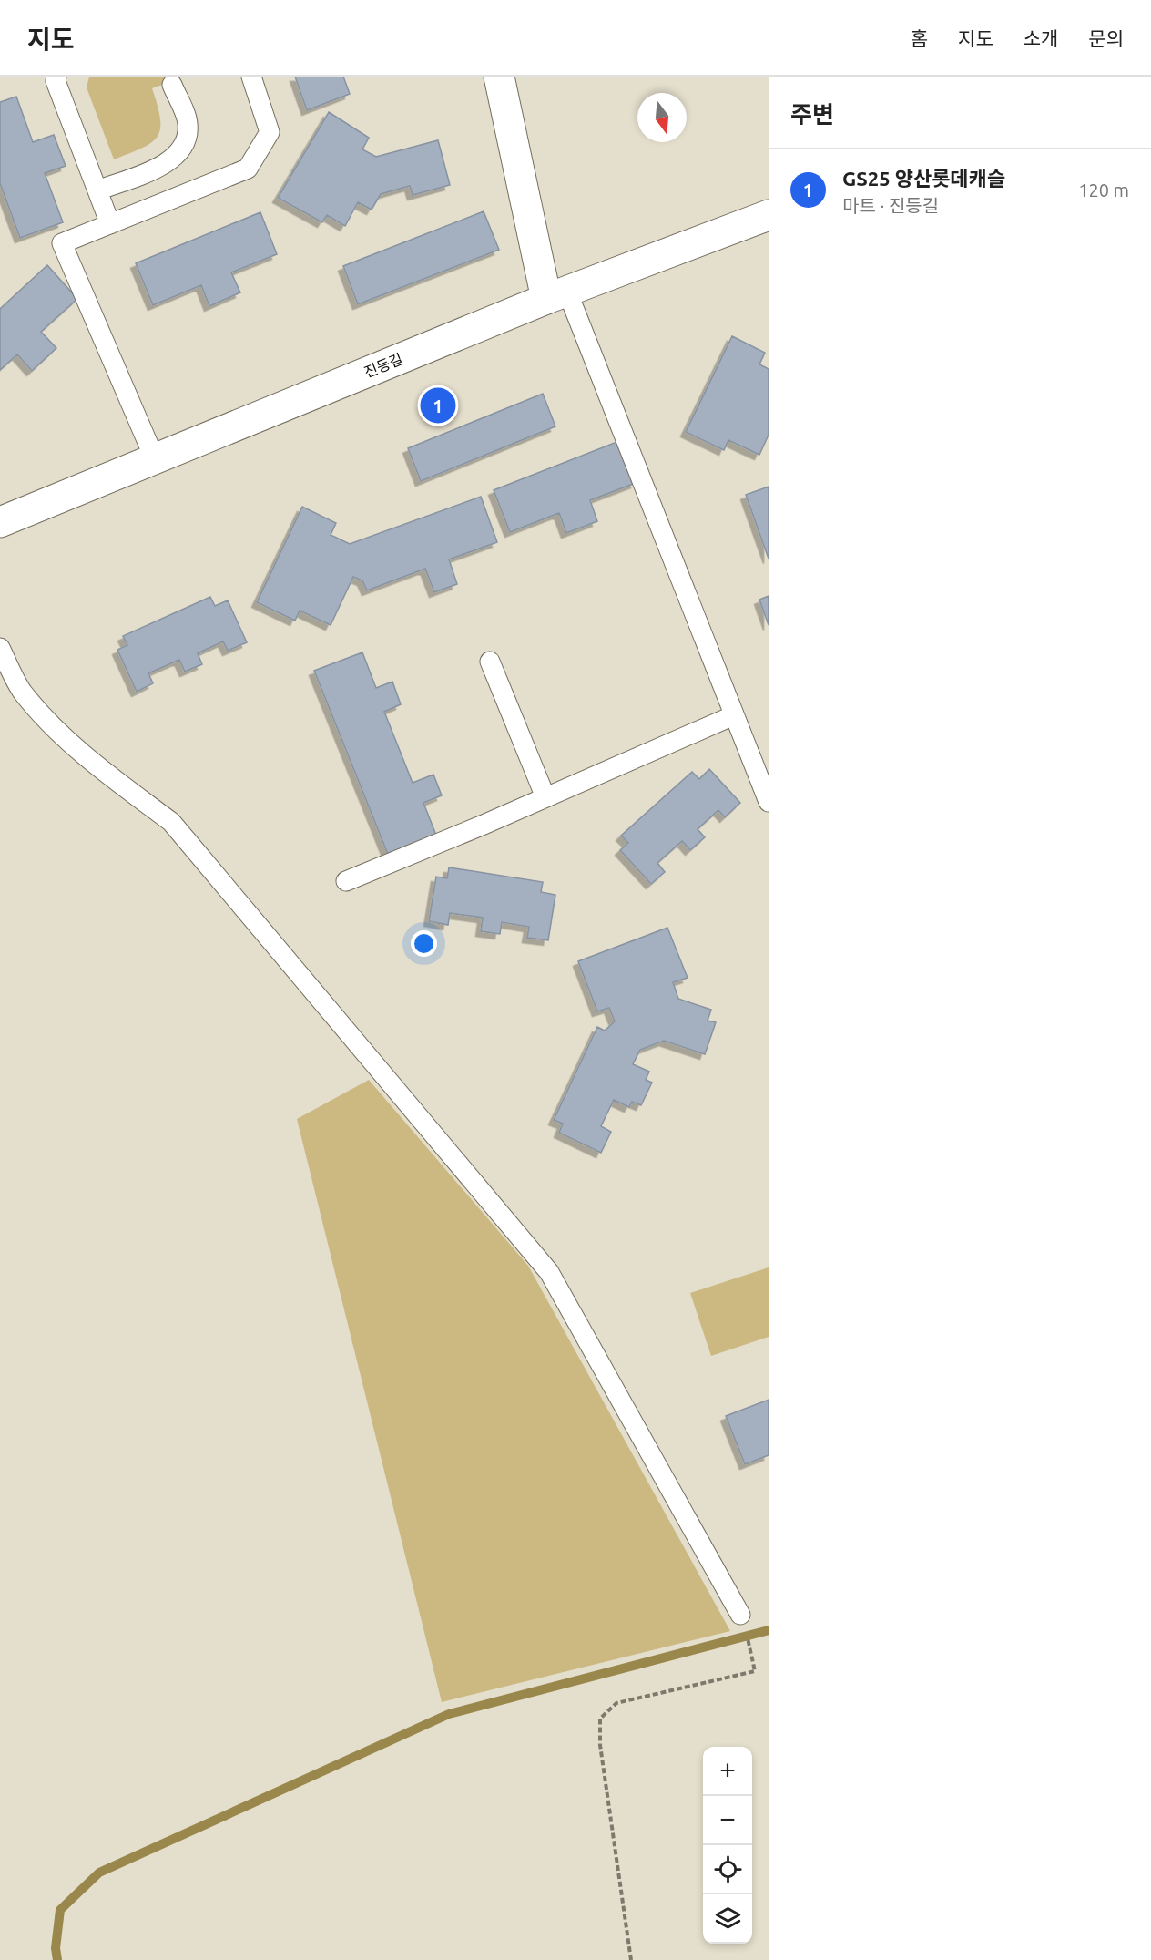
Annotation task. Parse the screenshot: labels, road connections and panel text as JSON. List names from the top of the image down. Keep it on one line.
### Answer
{"streets":{"street":["진등길"]},"north":"bottom","page":{"header":"지도","nav":["홈","지도","소개","문의"],"heading":"주변","list":[{"mark":"1","name":"GS25 양산롯데캐슬","note":"마트 · 진등길","value":"120 m"}],"pins":"1","map_buttons":["+","−"]}}
